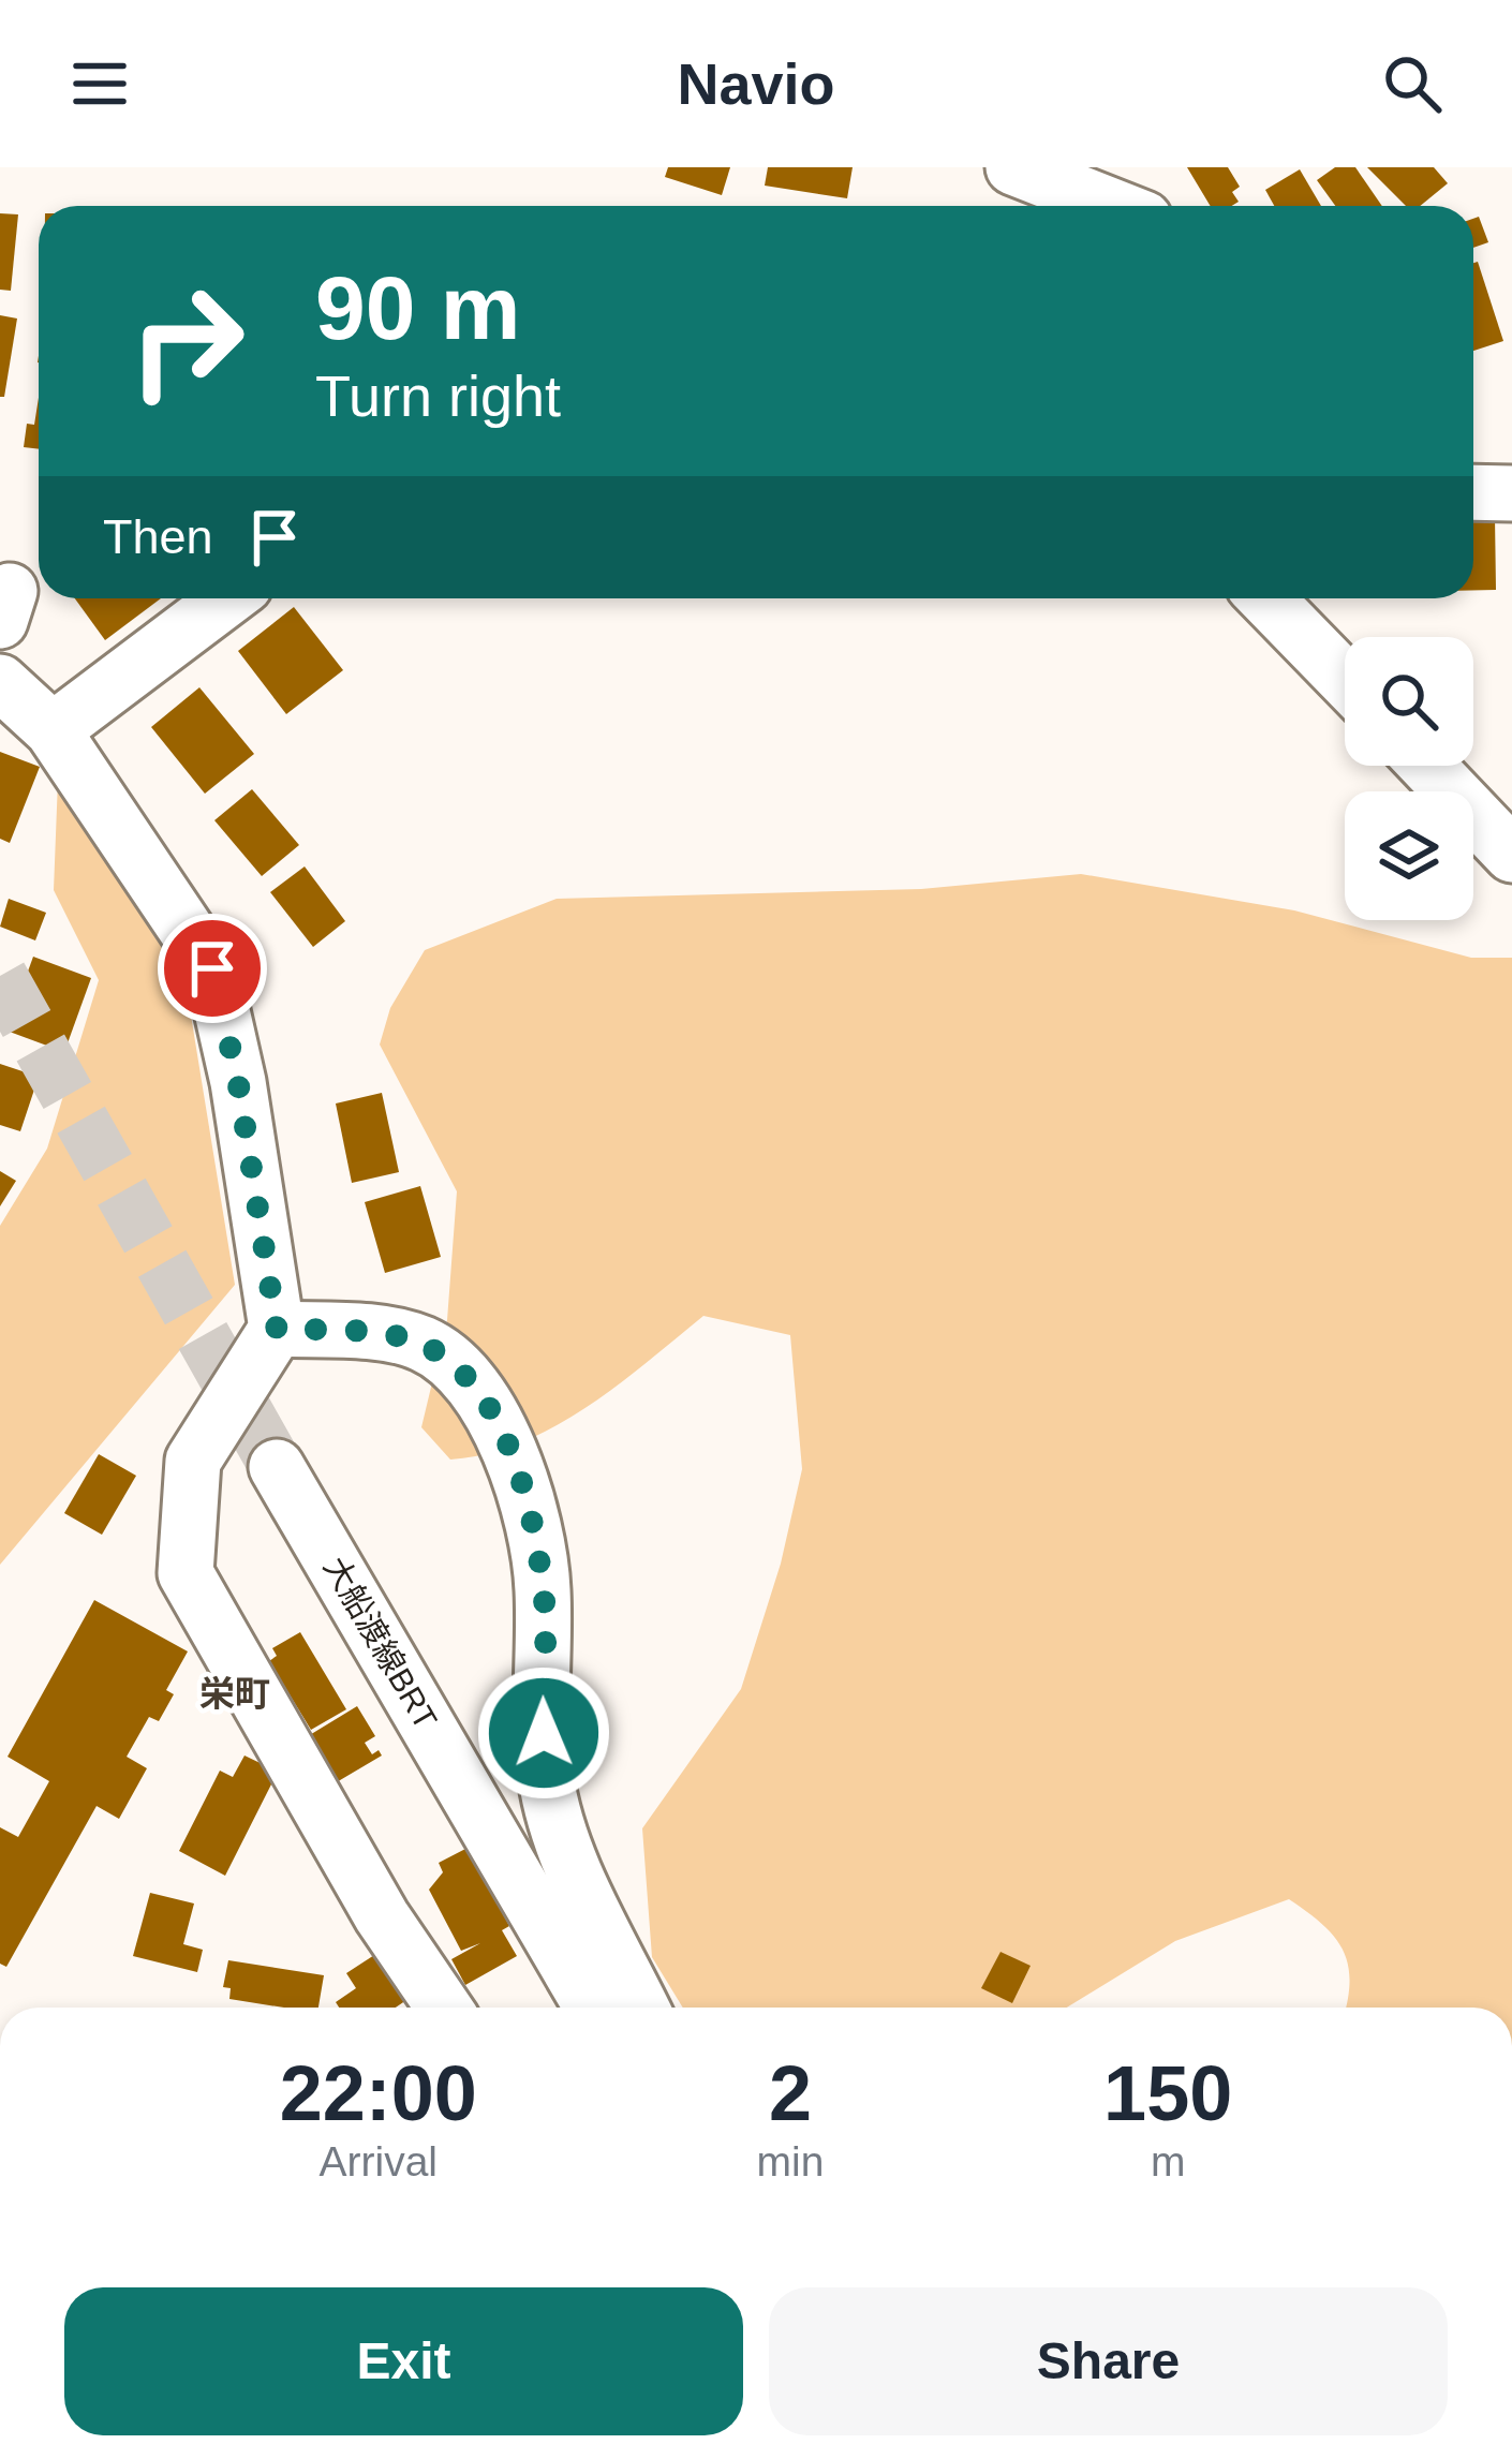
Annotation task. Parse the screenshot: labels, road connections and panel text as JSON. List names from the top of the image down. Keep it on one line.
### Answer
{"streets":{"street":["大船渡線BRT"]},"districts":["栄町"],"page":{"header":"Navio","turn":["90 m","Turn right"],"then":"Then","eta":["22:00","Arrival","2","min","150","m"],"buttons":["Exit","Share"]}}
